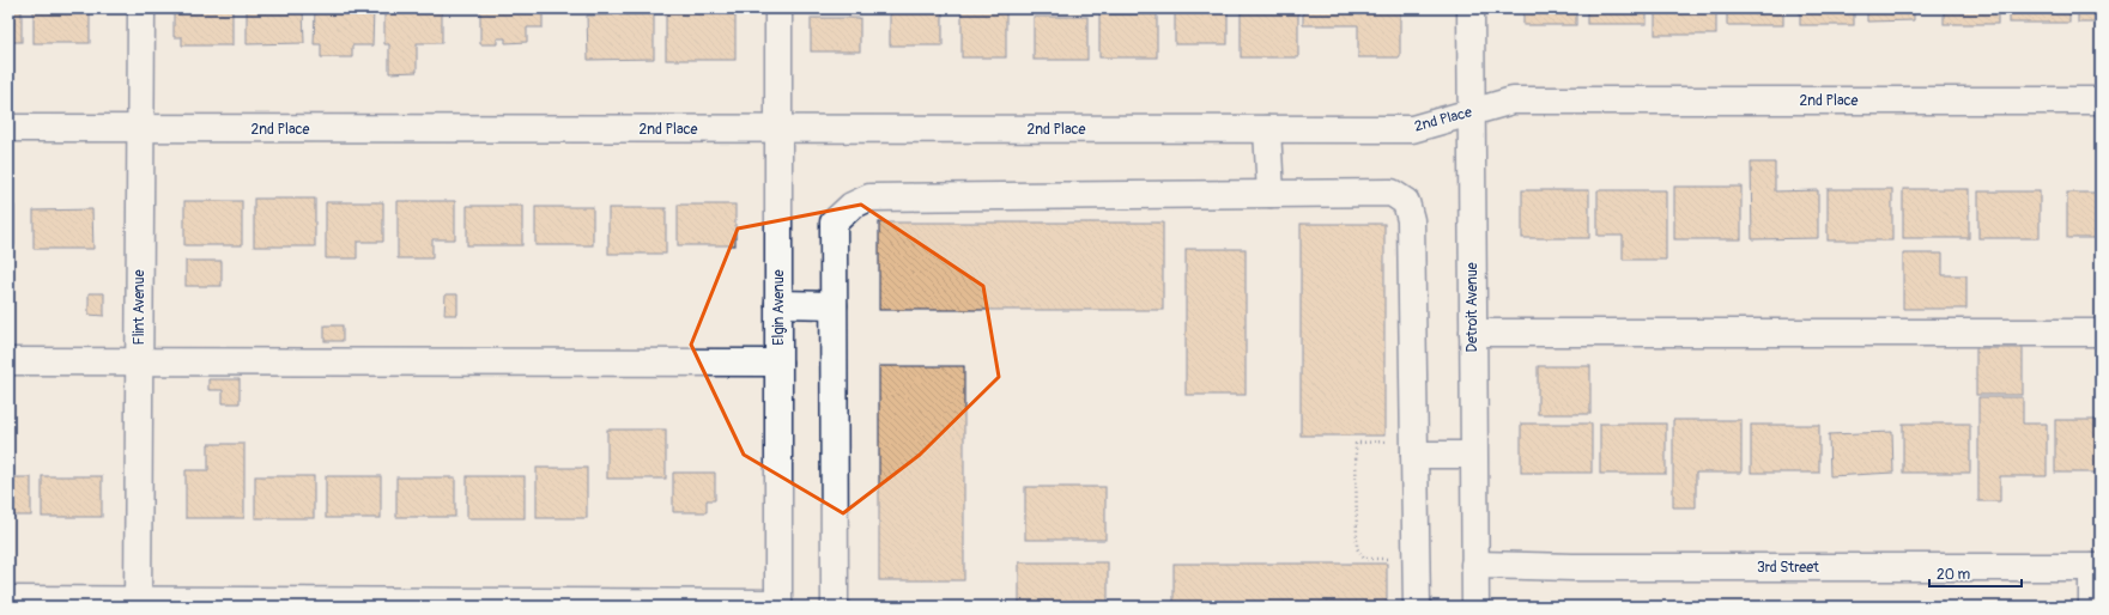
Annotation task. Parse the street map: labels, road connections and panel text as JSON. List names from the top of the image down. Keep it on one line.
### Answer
{"streets":{"street":["2nd Place","Flint Avenue","Elgin Avenue","Detroit Avenue","3rd Street"]},"crossings":[["2nd Place","Flint Avenue"],["2nd Place","Elgin Avenue"],["2nd Place","Detroit Avenue"],["Detroit Avenue","3rd Street"]],"scale_bar":"20 m"}
